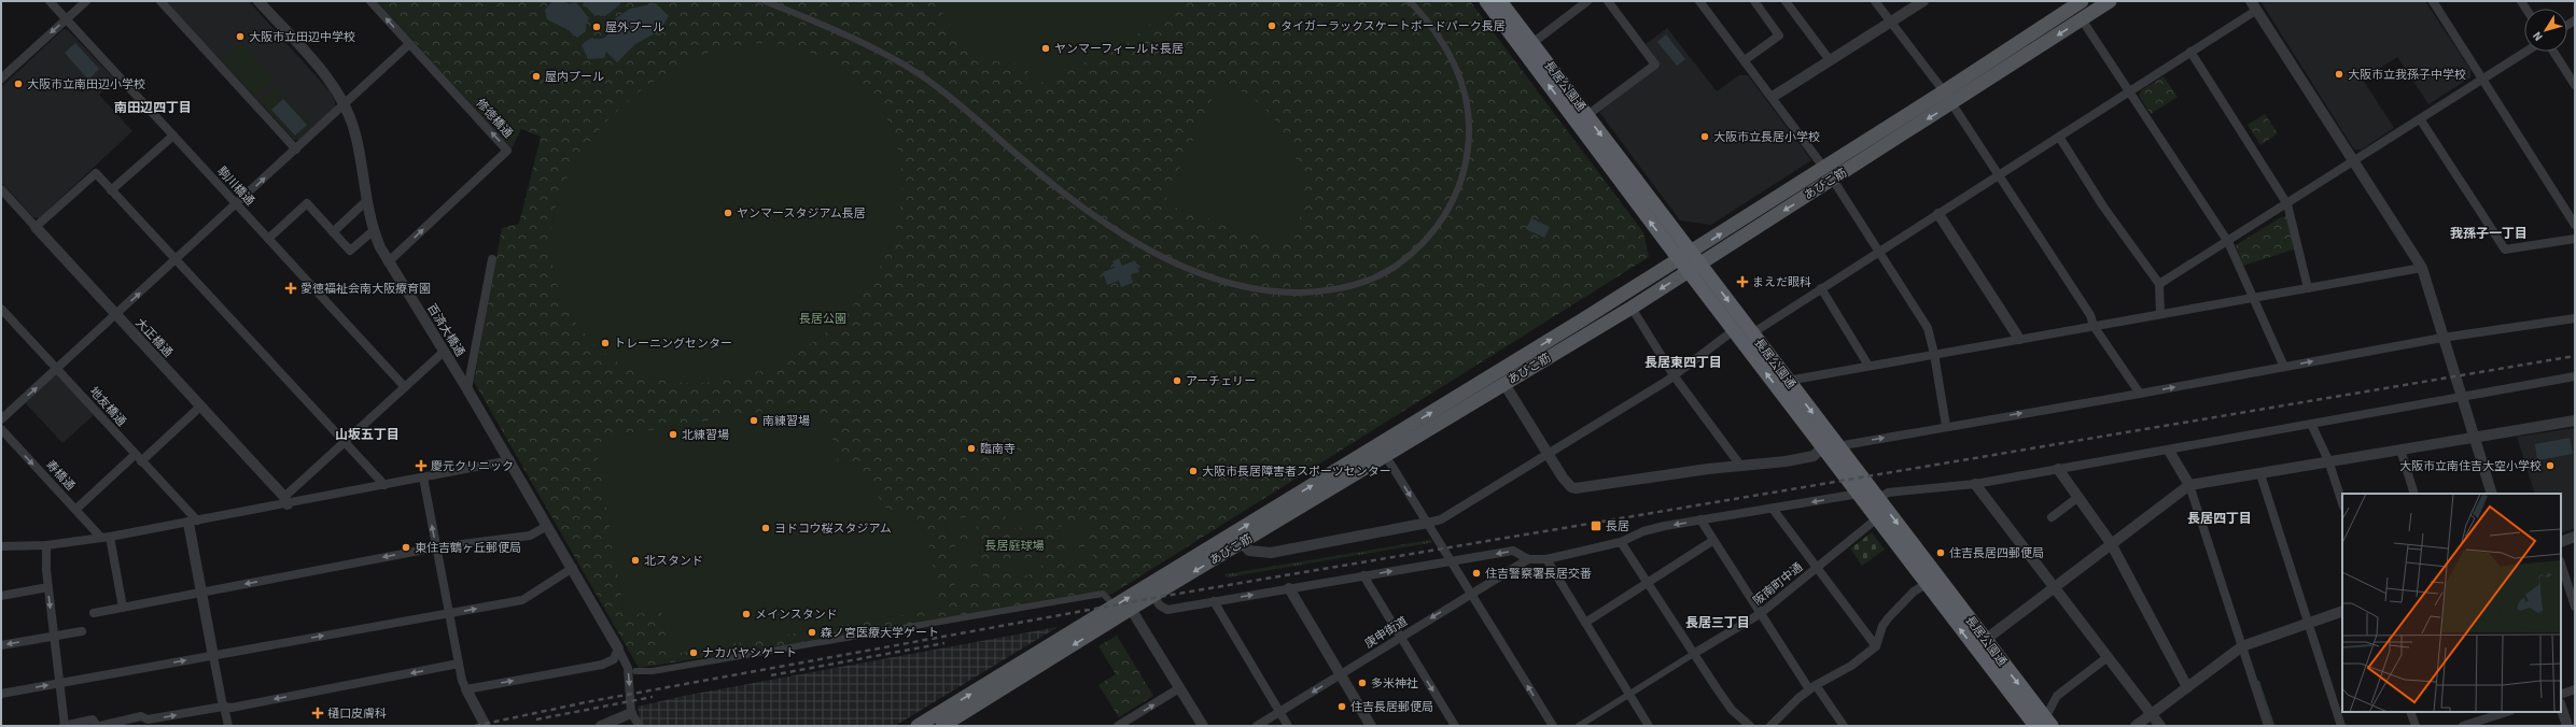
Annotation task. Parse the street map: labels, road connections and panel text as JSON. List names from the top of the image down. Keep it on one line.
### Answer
{"streets":{"highway":["長居公園通"],"main road":["あびこ筋"],"street":["修徳橋通","駒川橋通","百済大橋通","大正橋通","地友橋通","寿橋通","阪南町中通","庚申街道"]},"crossings":[["長居公園通","あびこ筋"],["長居公園通","阪南町中通"],["修徳橋通","百済大橋通"]],"one_way":["寿橋通"],"districts":["南田辺四丁目","我孫子一丁目","長居東四丁目","山坂五丁目","長居四丁目","長居三丁目"],"parks":["長居公園","長居庭球場"],"places":{"other":["タイガーラックスケートボードパーク長居","屋外プール","大阪市立田辺中学校","ヤンマーフィールド長居","大阪市立我孫子中学校","屋内プール","大阪市立南田辺小学校","大阪市立長居小学校","ヤンマースタジアム長居","トレーニングセンター","アーチェリー","南練習場","北練習場","臨南寺","大阪市立南住吉大空小学校","大阪市長居障害者スポーツセンター","ヨドコウ桜スタジアム","東住吉鶴ヶ丘郵便局","住吉長居四郵便局","北スタンド","住吉警察署長居交番","メインスタンド","森ノ宮医療大学ゲート","ナカバヤシゲート","多米神社","住吉長居郵便局"],"health":["まえだ眼科","愛徳福祉会南大阪療育園","慶元クリニック","樋口皮膚科"],"transit":["長居"]},"north":"bottom left"}
